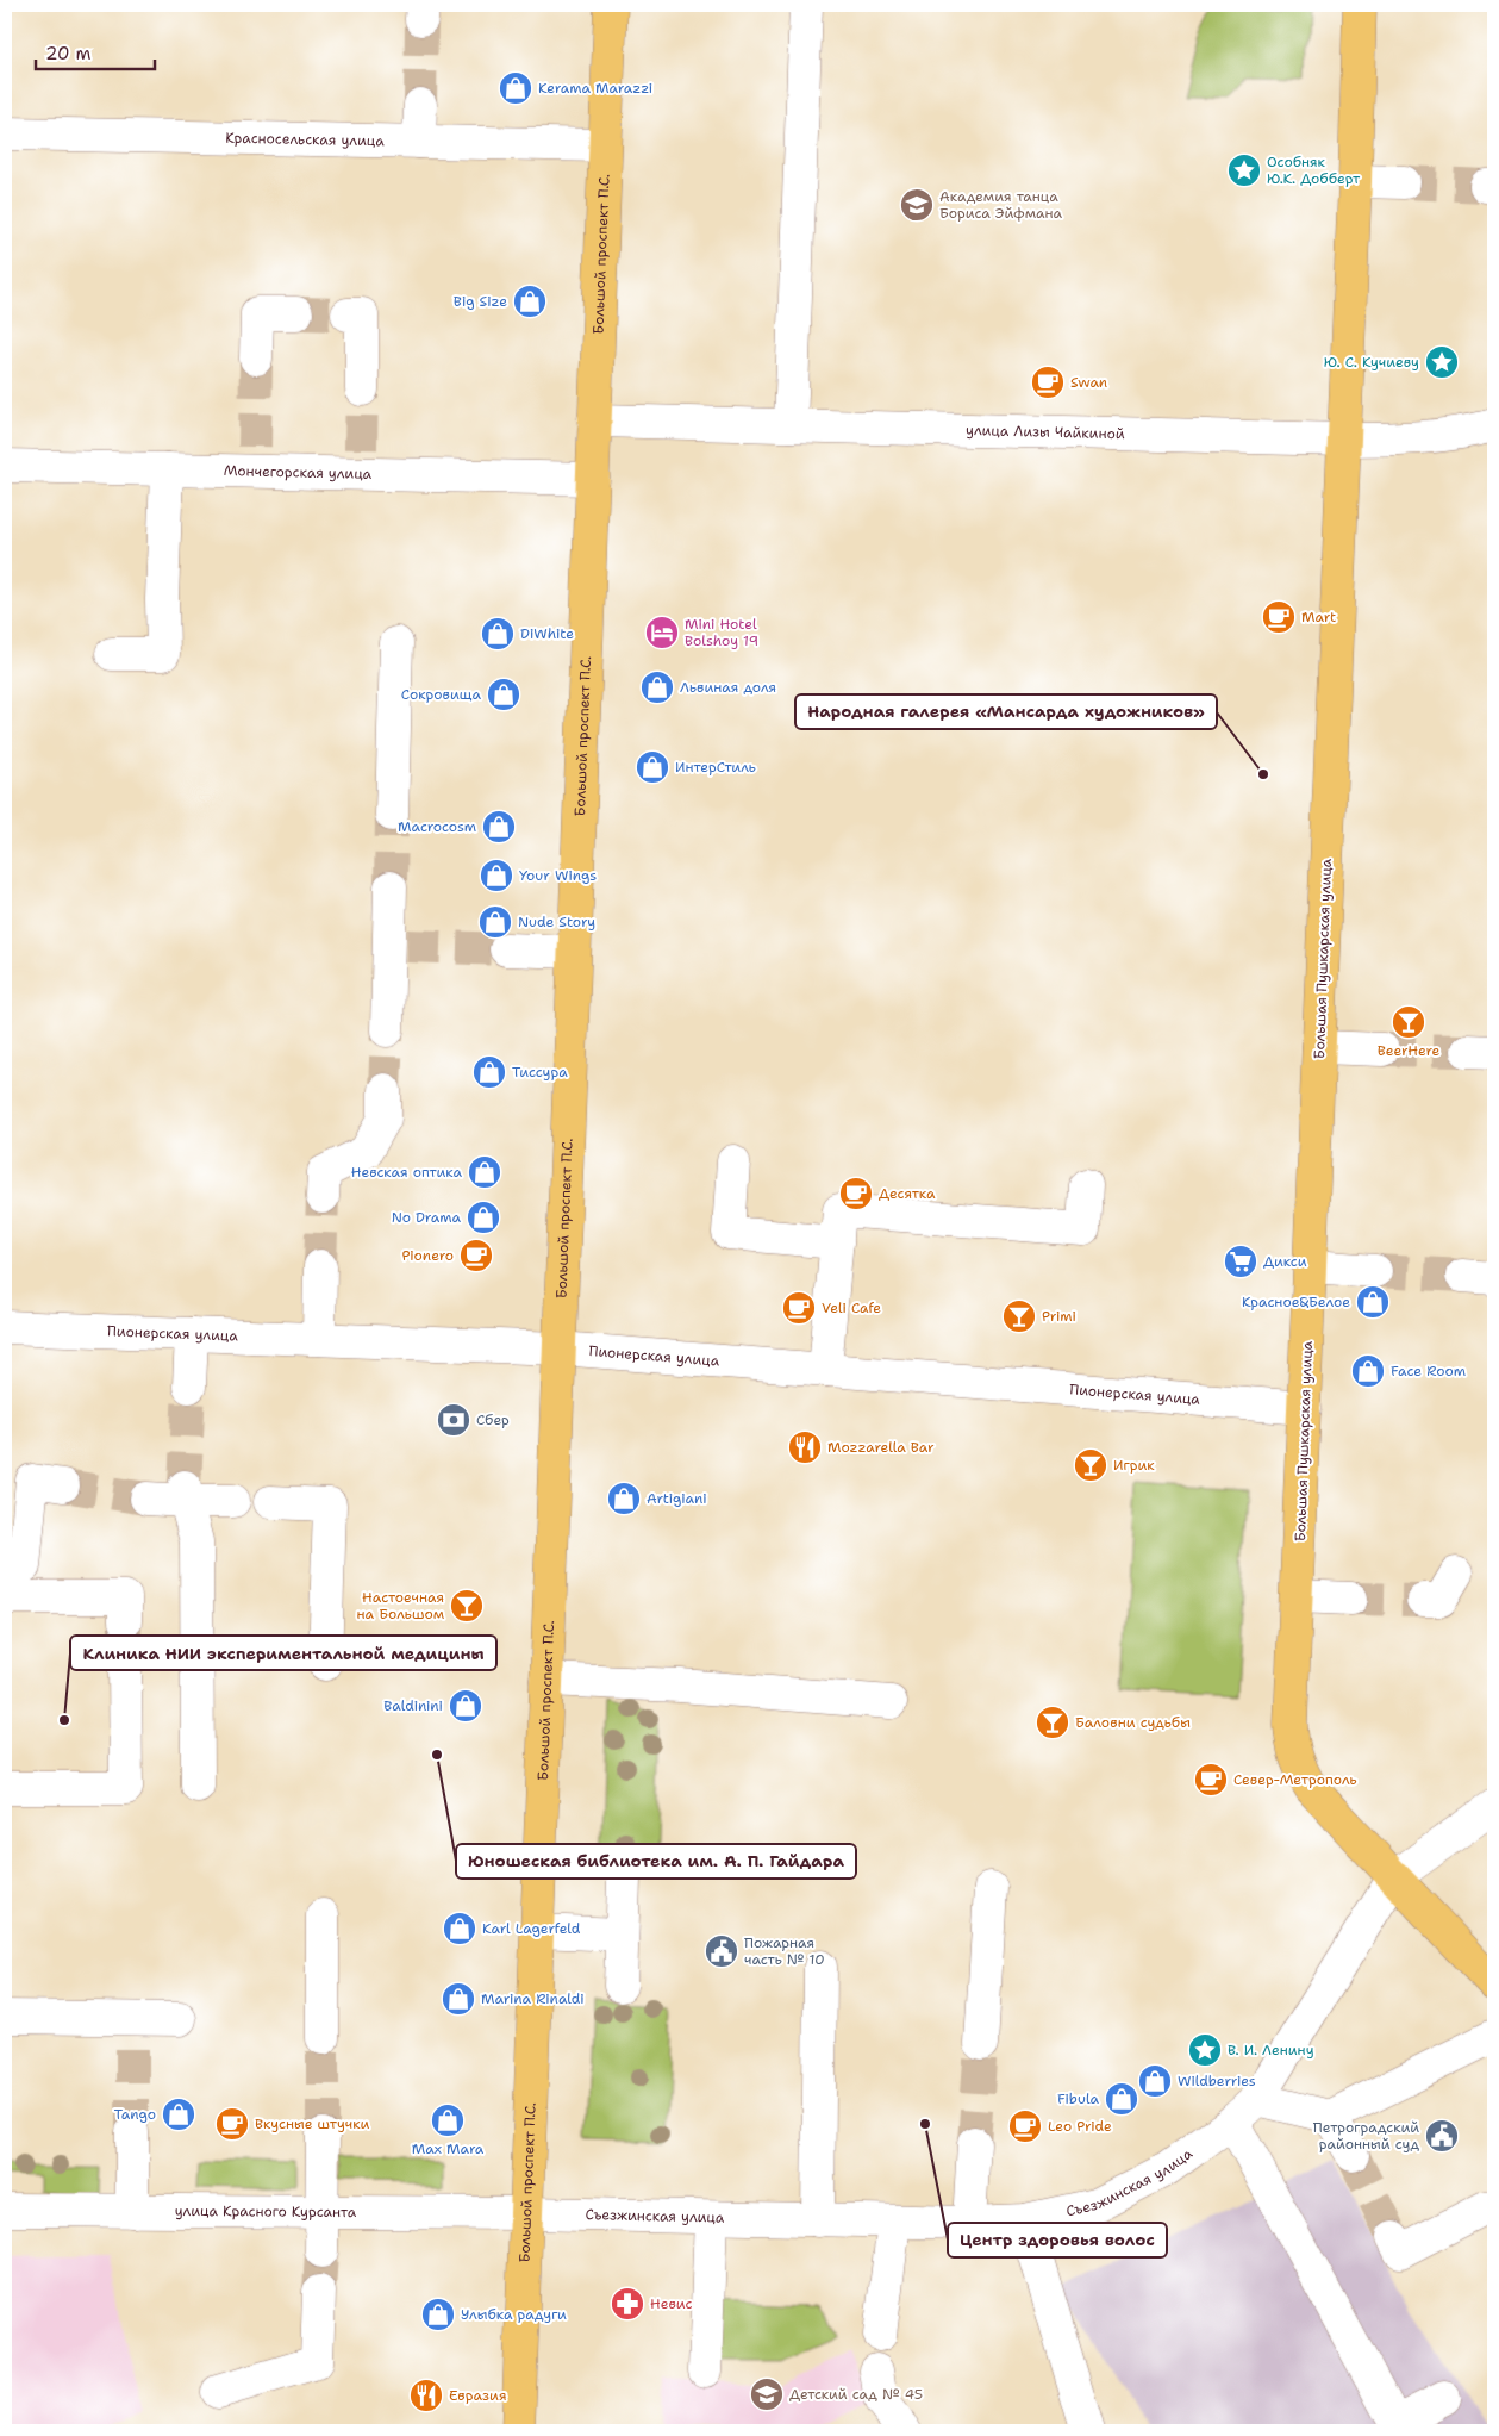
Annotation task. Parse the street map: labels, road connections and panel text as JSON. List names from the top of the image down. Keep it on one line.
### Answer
{"streets":{"main road":["Большой проспект П.С.","Большая Пушкарская улица"],"street":["Красносельская улица","улица Лизы Чайкиной","Мончегорская улица","Пионерская улица","Съезжинская улица","улица Красного Курсанта"]},"crossings":[["Красносельская улица","Большой проспект П.С."],["Большой проспект П.С.","улица Лизы Чайкиной"],["Большой проспект П.С.","Мончегорская улица"],["Большой проспект П.С.","Пионерская улица"],["Большой проспект П.С.","Съезжинская улица"],["Большой проспект П.С.","улица Красного Курсанта"],["улица Лизы Чайкиной","Большая Пушкарская улица"],["Большая Пушкарская улица","Пионерская улица"],["Большая Пушкарская улица","Съезжинская улица"],["Съезжинская улица","улица Красного Курсанта"]],"places":{"shop":["Kerama Marazzi","Big Size","DiWhite","Львиная доля","Сокровища","ИнтерСтиль","Macrocosm","Your Wings","Nude Story","Тиссура","Невская оптика","No Drama","Красное&Белое","Face Room","Artigiani","Baldinini","Karl Lagerfeld","Marina Rinaldi","Wildberries","Fibula","Tango","Max Mara","Улыбка радуги"],"place":["Особняк Ю.К. Добберт","Ю. С. Кучиеву","В. И. Ленину"],"school or university":["Академия танца Бориса Эйфмана","Детский сад № 45"],"cafe":["Swan","Mart","Десятка","Pionero","Veli Cafe","Север-Метрополь","Вкусные штучки","Leo Pride"],"hotel":["Mini Hotel Bolshoy 19"],"other":["Народная галерея «Мансарда художников»","Клиника НИИ экспериментальной медицины","Юношеская библиотека им. А. П. Гайдара","Центр здоровья волос"],"bar":["BeerHere","Primi","Игрик","Настоечная на Большом","Баловни судьбы"],"supermarket":["Дикси"],"bank":["Сбер"],"restaurant":["Mozzarella Bar","Евразия"],"public building":["Пожарная часть № 10","Петроградский районный суд"],"pharmacy":["Невис"]},"scale_bar":"20 m"}
